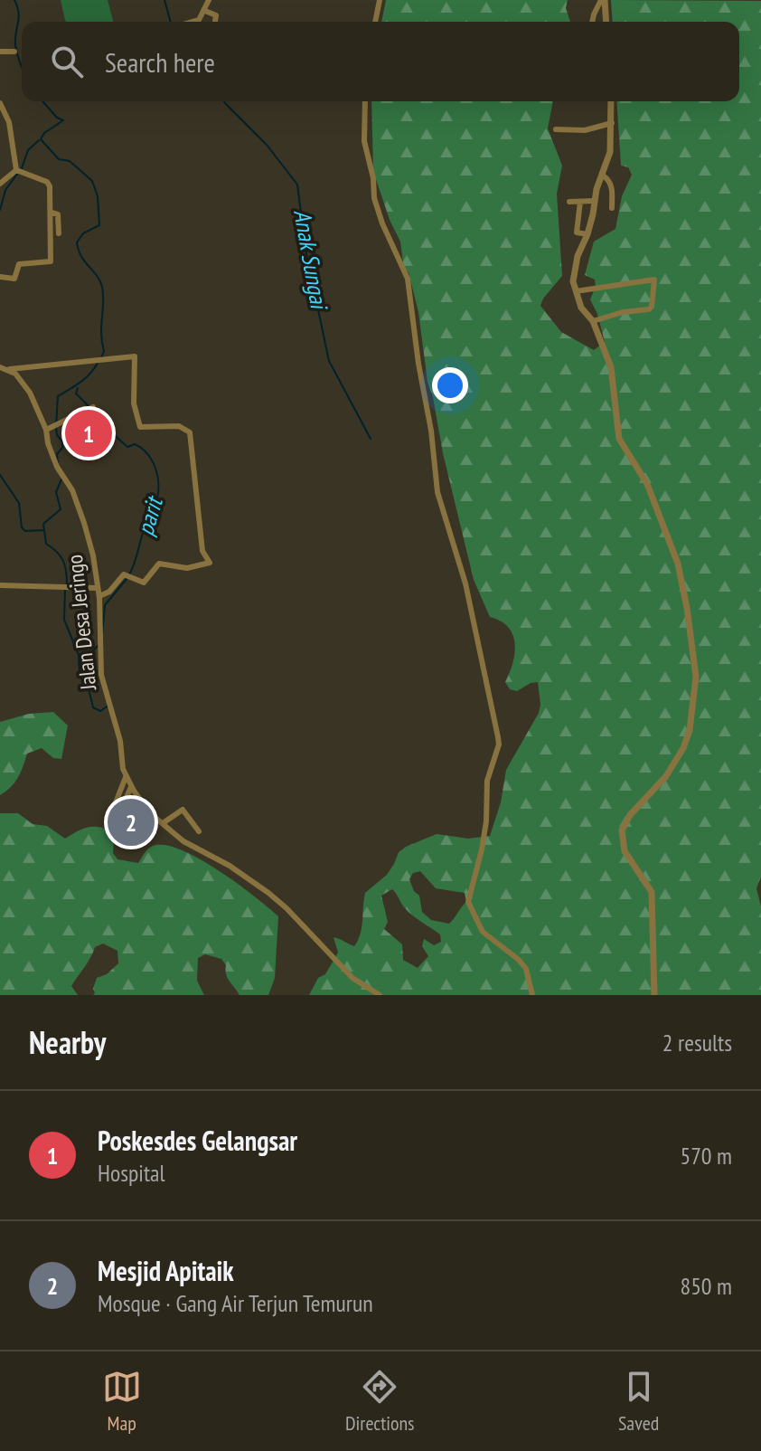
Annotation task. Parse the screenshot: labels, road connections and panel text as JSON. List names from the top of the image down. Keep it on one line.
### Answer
{"streets":{"street":["Jalan Desa Jeringo"]},"water":["Anak Sungai","parit"],"page":{"search":"Search here","pins":["1","2"],"heading":["Nearby","2 results"],"list":[{"mark":"1","name":"Poskesdes Gelangsar","note":"Hospital","value":"570 m"},{"mark":"2","name":"Mesjid Apitaik","note":"Mosque · Gang Air Terjun Temurun","value":"850 m"}],"nav":["Map","Directions","Saved"]}}
